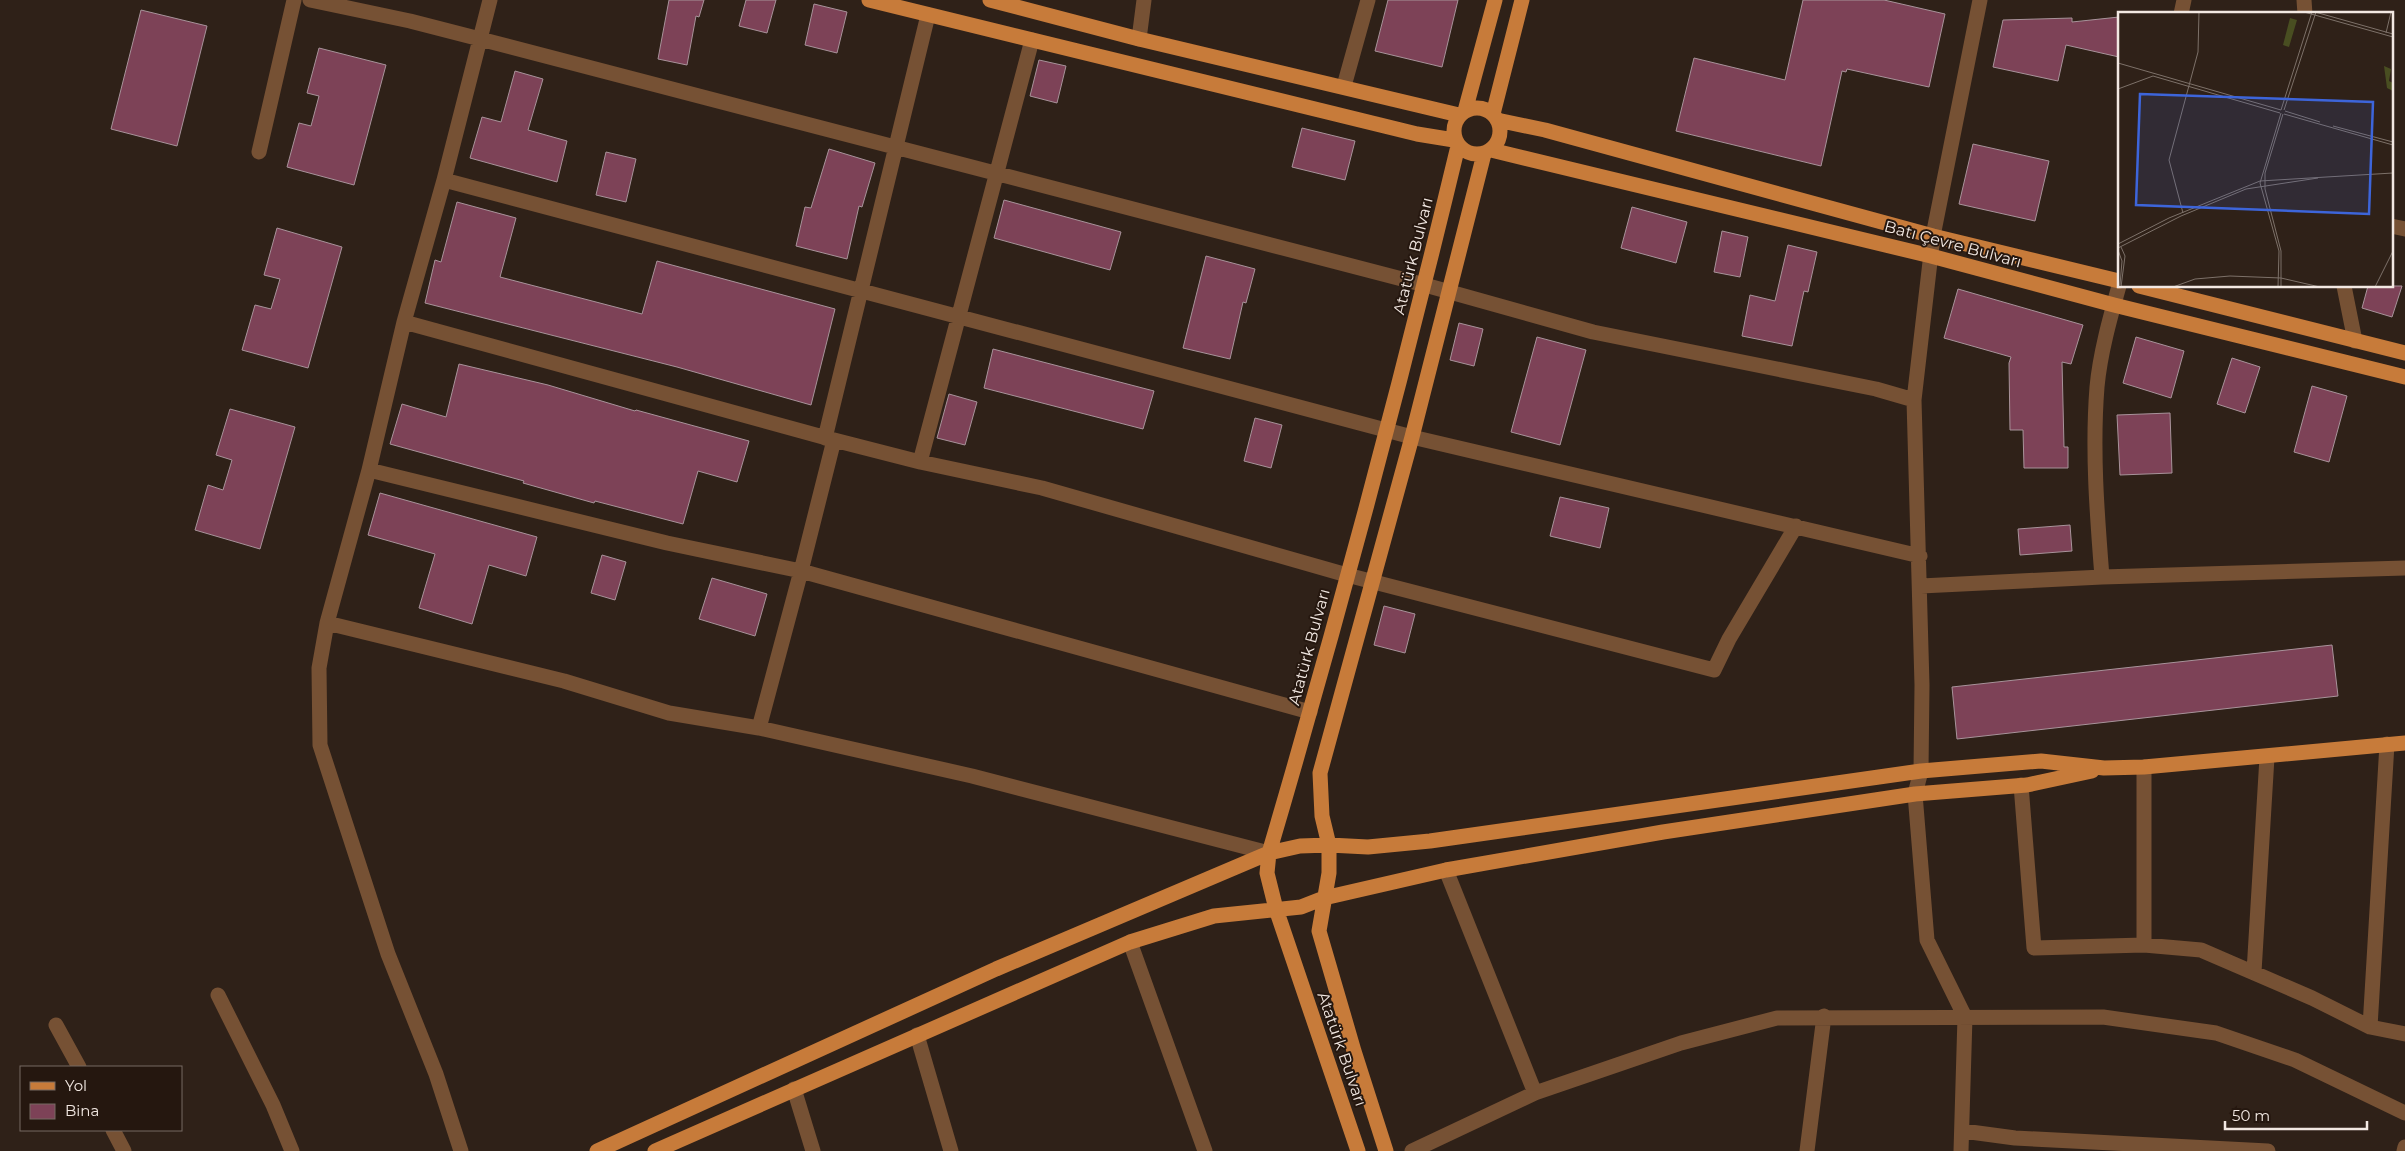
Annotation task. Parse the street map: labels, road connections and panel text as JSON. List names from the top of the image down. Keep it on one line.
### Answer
{"streets":{"main road":["Batı Çevre Bulvarı","Atatürk Bulvarı"]},"crossings":[["Batı Çevre Bulvarı","Atatürk Bulvarı"]],"legend":["Yol","Bina"],"scale_bar":"50 m"}
